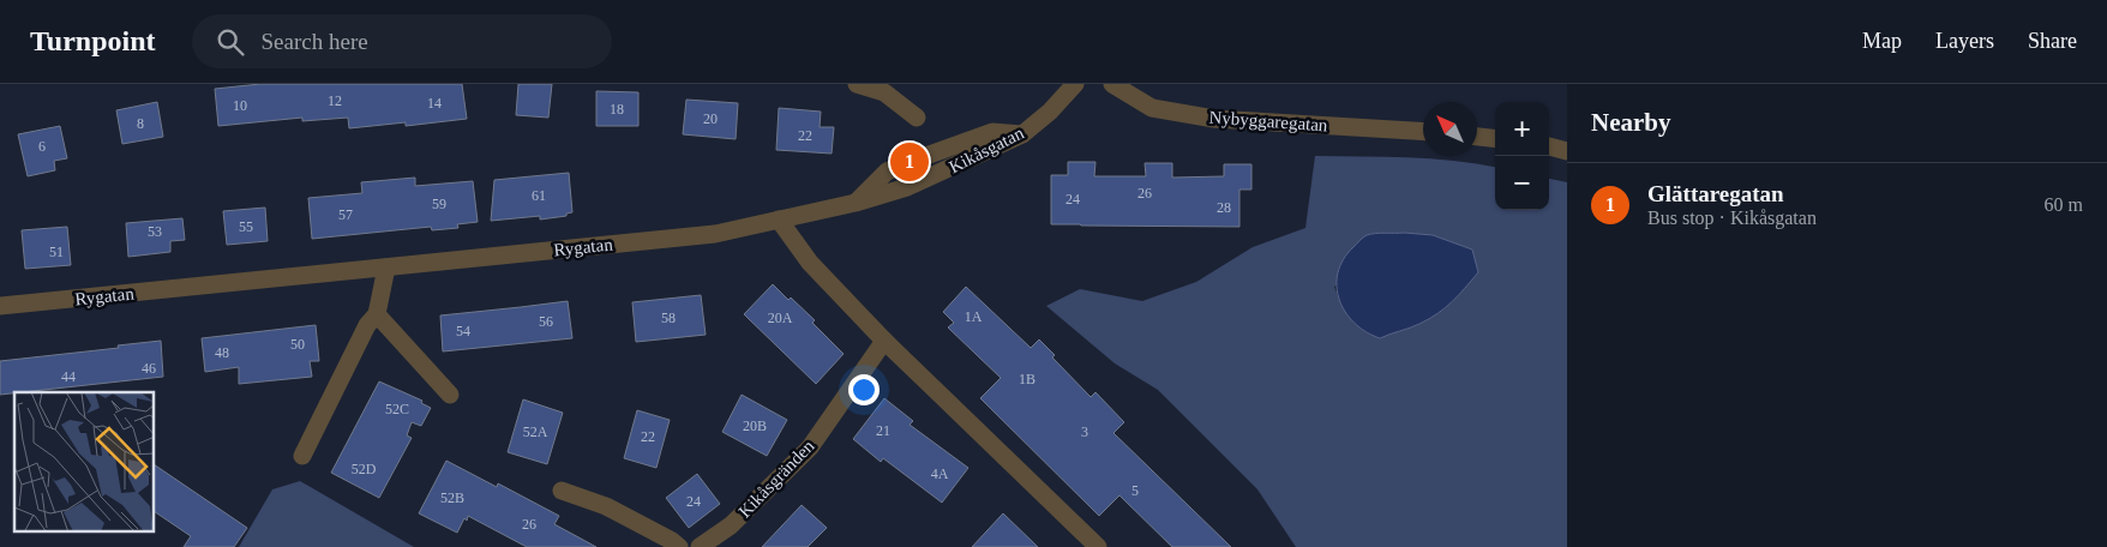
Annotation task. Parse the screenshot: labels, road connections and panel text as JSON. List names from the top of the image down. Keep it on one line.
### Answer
{"streets":{"street":["Nybyggaregatan","Kikåsgatan","Rygatan","Kikåsgränden"]},"crossings":[["Kikåsgatan","Rygatan"]],"house_numbers":["12","14","10","18","20","8","22","6","26","61","24","59","28","57","55","53","51","1A","58","20A","56","54","50","48","46","44","1B","52C","20B","21","52A","3","22","52D","4A","5","52B","24","26"],"north":"top left","page":{"header":"Turnpoint","search":"Search here","nav":["Map","Layers","Share"],"heading":"Nearby","map_buttons":["+","−"],"pins":"1","list":[{"mark":"1","name":"Glättaregatan","note":"Bus stop · Kikåsgatan","value":"60 m"}]}}
